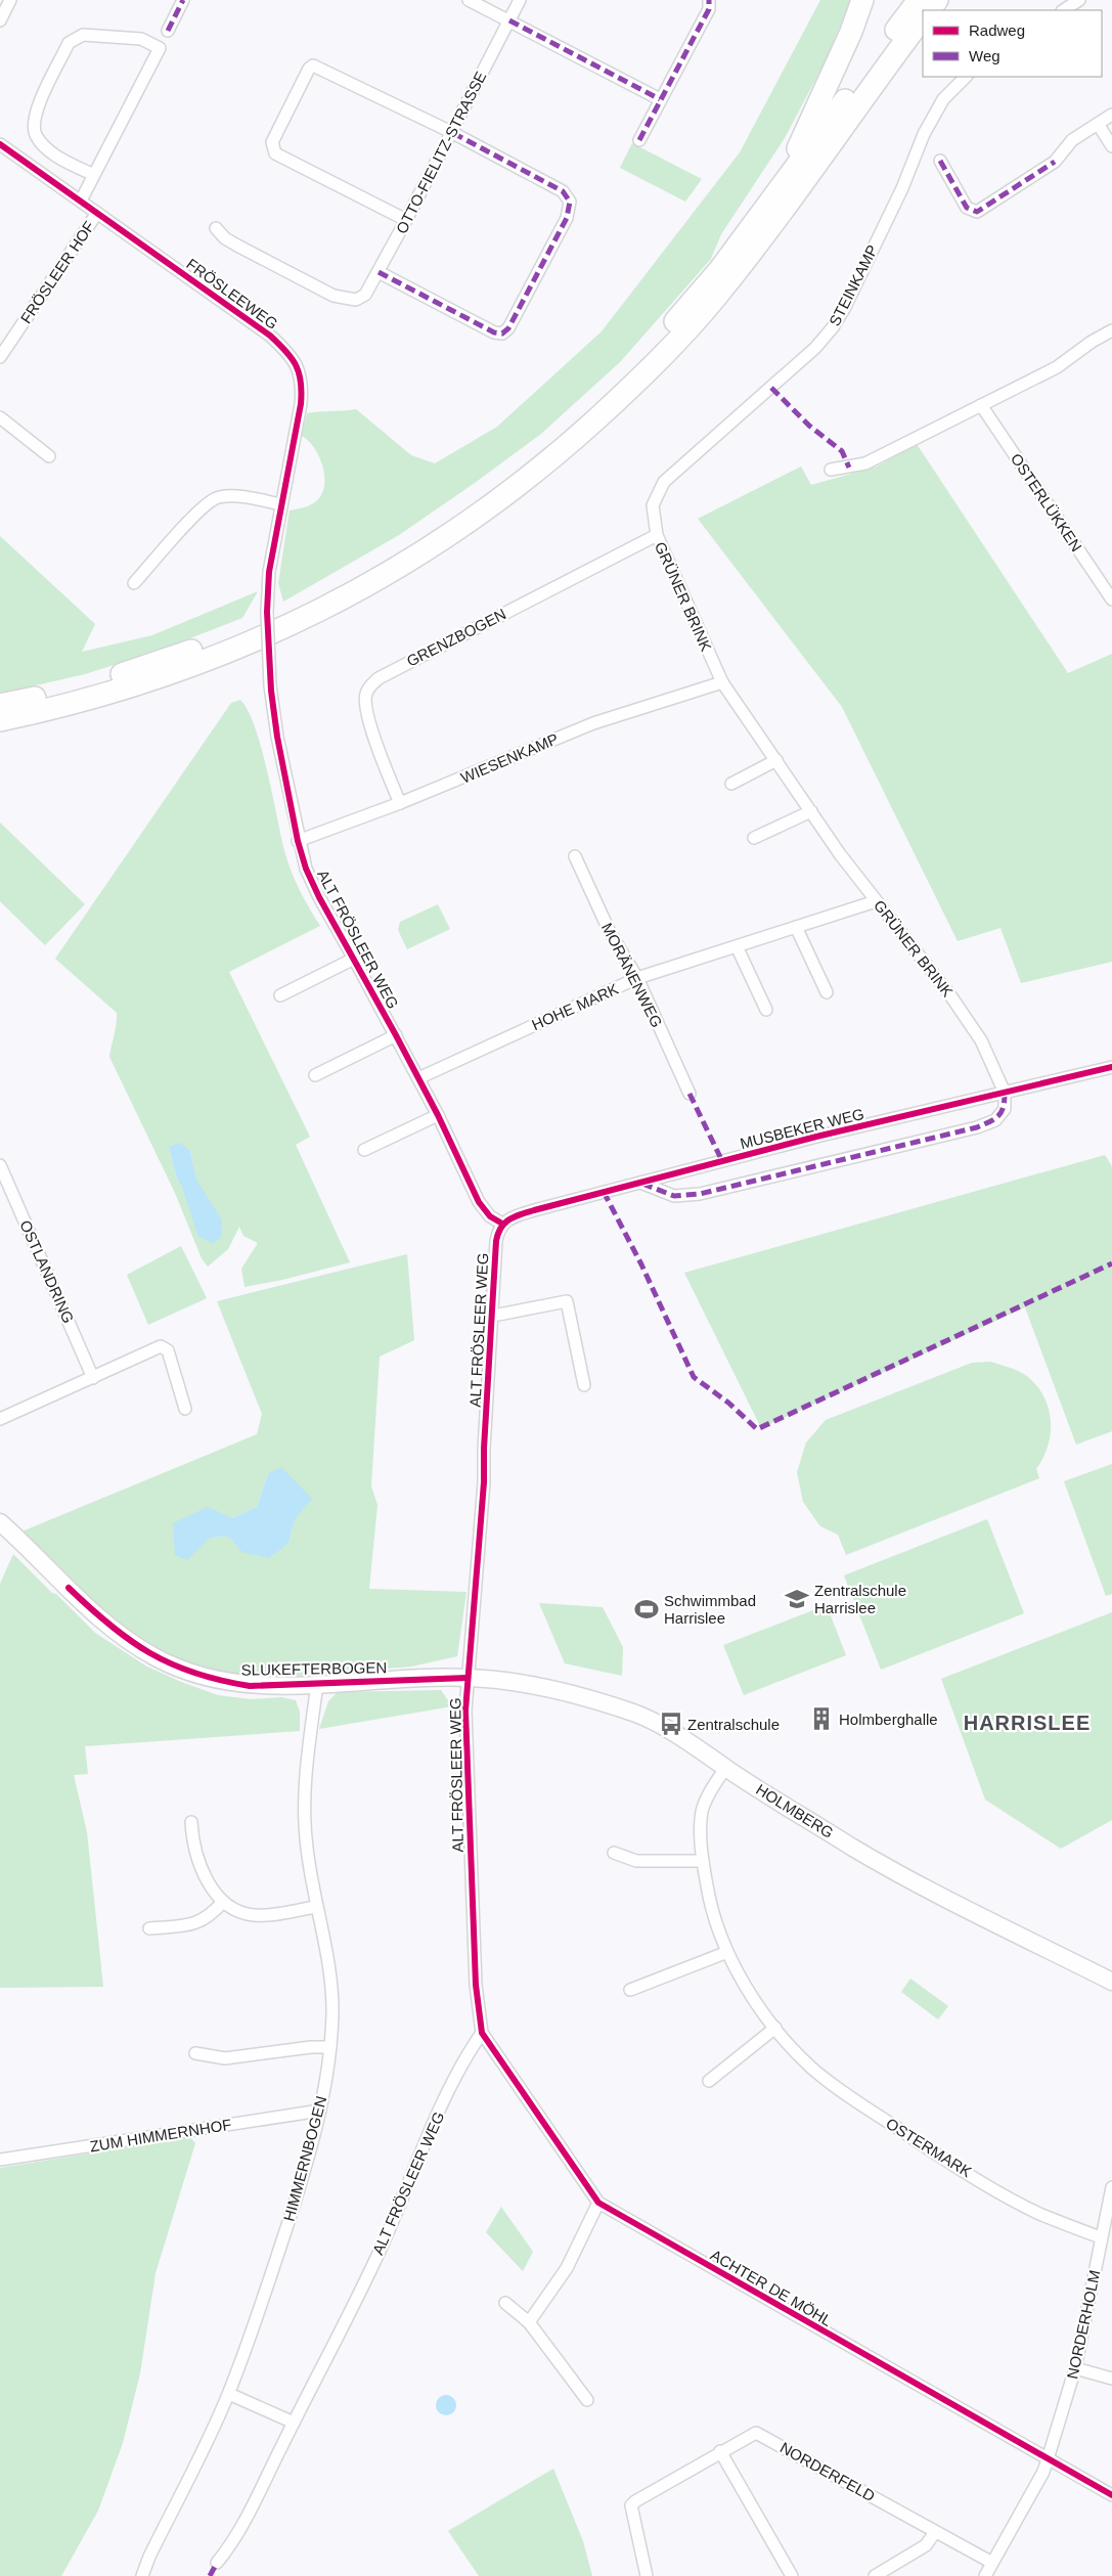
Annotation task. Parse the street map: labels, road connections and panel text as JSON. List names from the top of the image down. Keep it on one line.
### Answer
{"streets":{"street":["OTTO-FIELITZ-STRASSE","FRÖSLEER HOF","STEINKAMP","FRÖSLEEWEG","OSTERLÜKKEN","GRÜNER BRINK","GRENZBOGEN","WIESENKAMP","ALT FRÖSLEER WEG","MORÄNENWEG","HOHE MARK","MUSBEKER WEG","OSTLANDRING","SLUKEFTERBOGEN","HOLMBERG","ZUM HIMMERNHOF","OSTERMARK","HIMMERNBOGEN","ACHTER DE MÖHL","NORDERHOLM","NORDERFELD"]},"crossings":[["FRÖSLEER HOF","FRÖSLEEWEG"],["STEINKAMP","GRÜNER BRINK"],["FRÖSLEEWEG","ALT FRÖSLEER WEG"],["GRÜNER BRINK","GRENZBOGEN"],["GRÜNER BRINK","WIESENKAMP"],["GRÜNER BRINK","HOHE MARK"],["GRÜNER BRINK","MUSBEKER WEG"],["GRENZBOGEN","WIESENKAMP"],["WIESENKAMP","ALT FRÖSLEER WEG"],["ALT FRÖSLEER WEG","HOHE MARK"],["ALT FRÖSLEER WEG","MUSBEKER WEG"],["ALT FRÖSLEER WEG","SLUKEFTERBOGEN"],["ALT FRÖSLEER WEG","HOLMBERG"],["ALT FRÖSLEER WEG","ACHTER DE MÖHL"],["MORÄNENWEG","HOHE MARK"],["SLUKEFTERBOGEN","HOLMBERG"],["SLUKEFTERBOGEN","HIMMERNBOGEN"],["HOLMBERG","OSTERMARK"],["ZUM HIMMERNHOF","HIMMERNBOGEN"],["OSTERMARK","NORDERHOLM"],["ACHTER DE MÖHL","NORDERHOLM"]],"districts":["HARRISLEE"],"places":{"school or university":["Zentralschule Harrislee"],"sports":["Schwimmbad Harrislee"],"building":["Holmberghalle"],"bus stop":["Zentralschule"]},"legend":["Radweg","Weg"]}
